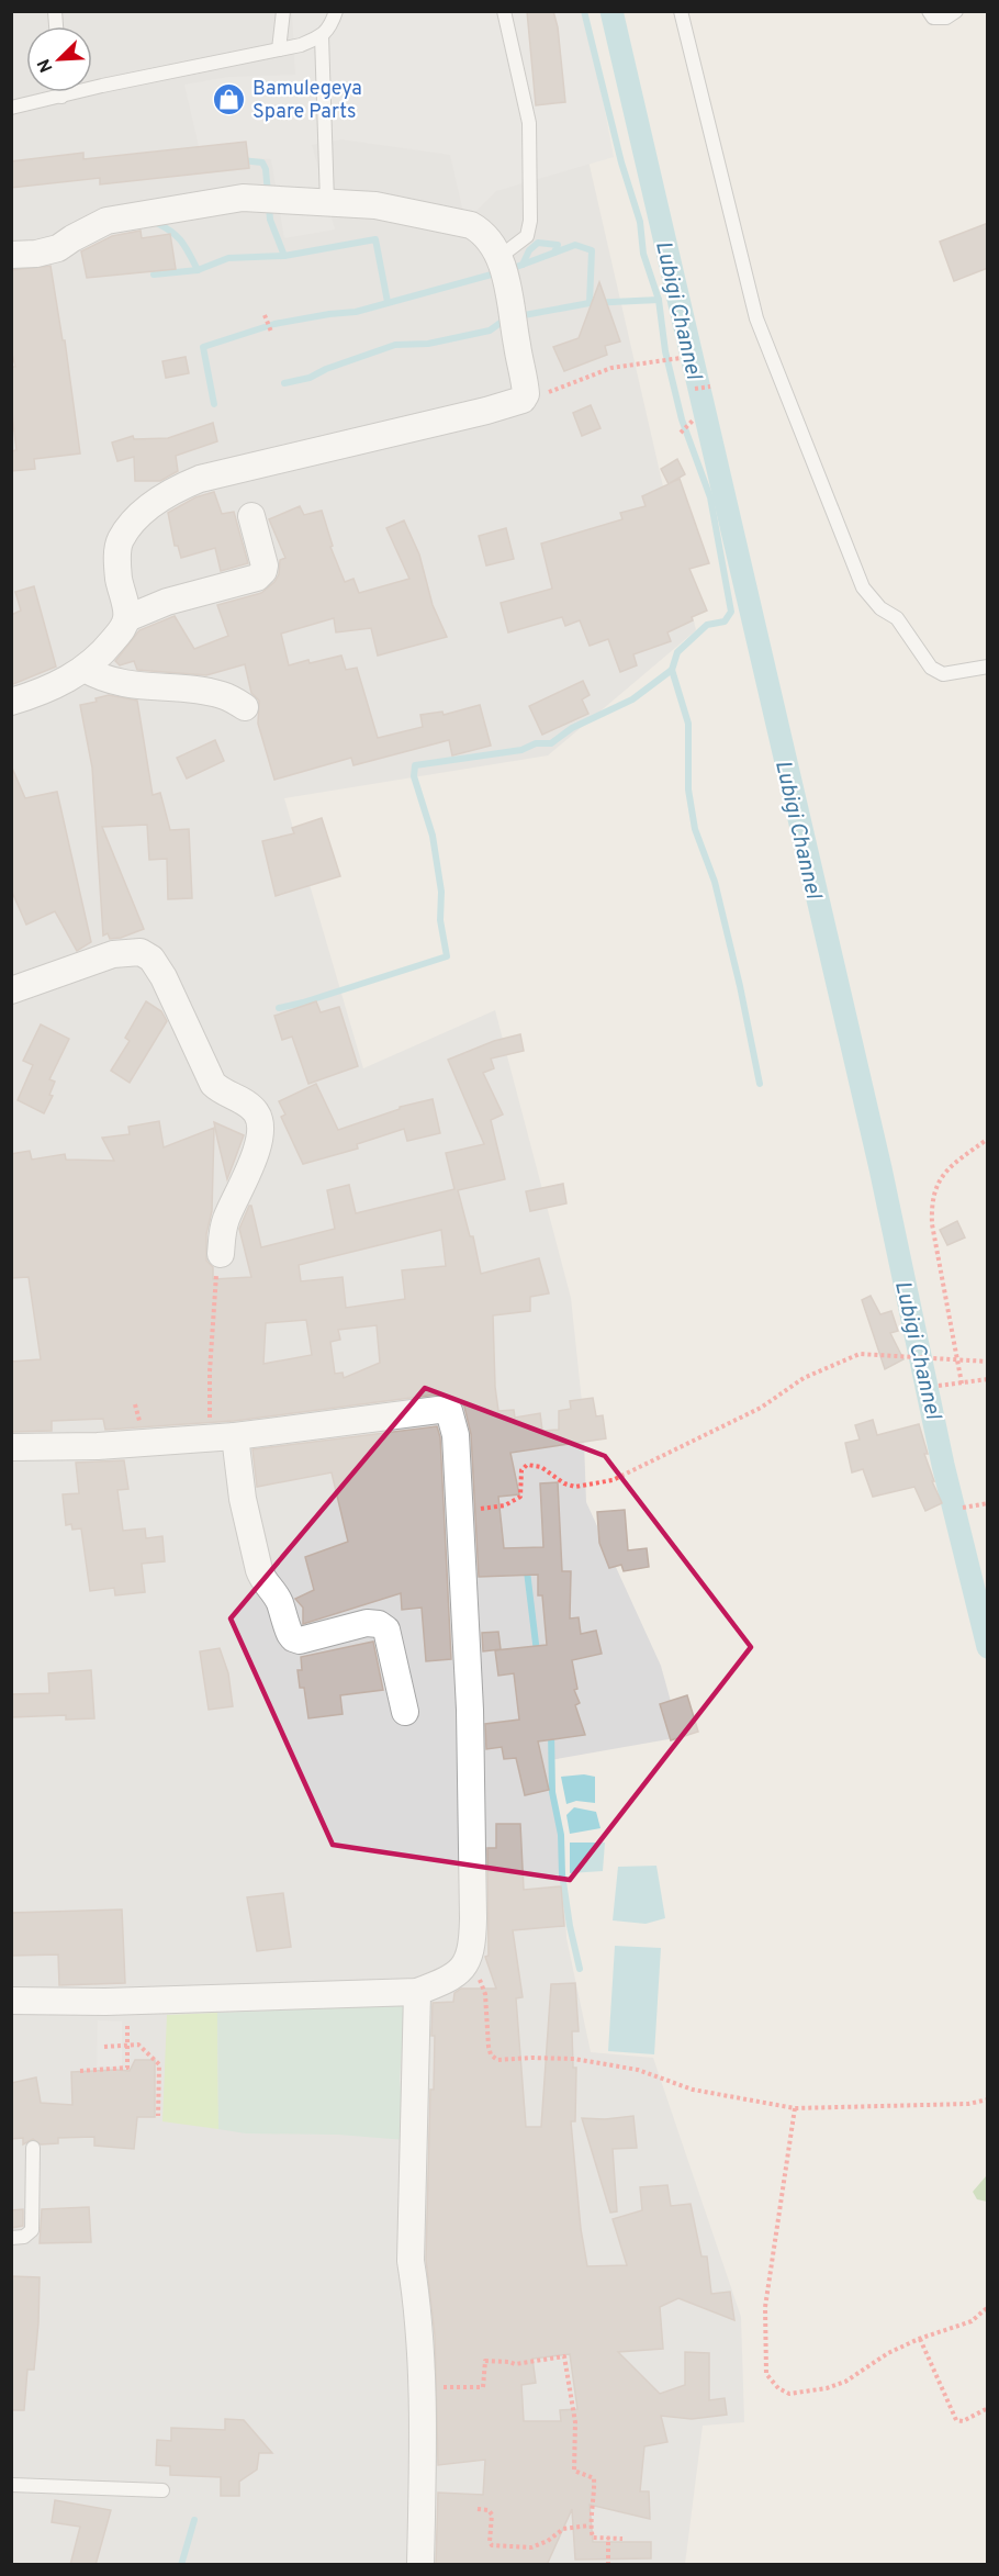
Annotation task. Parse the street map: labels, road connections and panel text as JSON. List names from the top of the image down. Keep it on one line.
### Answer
{"water":["Lubigi Channel"],"places":{"shop":["Bamulegeya Spare Parts"]},"north":"bottom left"}
